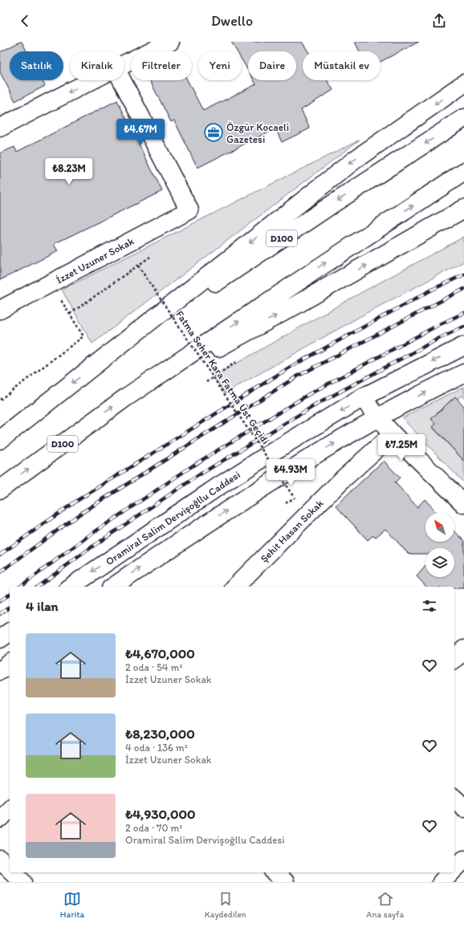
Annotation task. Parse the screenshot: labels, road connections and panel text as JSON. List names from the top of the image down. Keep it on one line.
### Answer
{"streets":{"main road":["D100","İzzet Uzuner Sokak","Oramiral Salim Dervişoğllu Caddesi","Şehit Hasan Sokak"],"path":["Fatma Seher Kara Fatma Üst Geçidi"]},"places":{"office":["Özgür Kocaeli Gazetesi"]},"north":"top left","page":{"header":"Dwello","chip":["Satılık","Kiralık","Filtreler","Yeni","Daire","Müstakil ev"],"price":["₺4.67M","₺8.23M","₺7.25M","₺4.93M"],"heading":"4 ilan","list":[{"name":"₺4,670,000","note":"2 oda · 54 m² · İzzet Uzuner Sokak"},{"name":"₺8,230,000","note":"4 oda · 136 m² · İzzet Uzuner Sokak"},{"name":"₺4,930,000","note":"2 oda · 70 m² · Oramiral Salim Dervişoğllu Caddesi"}],"tabs":["Harita","Kaydedilen","Ana sayfa"]}}
